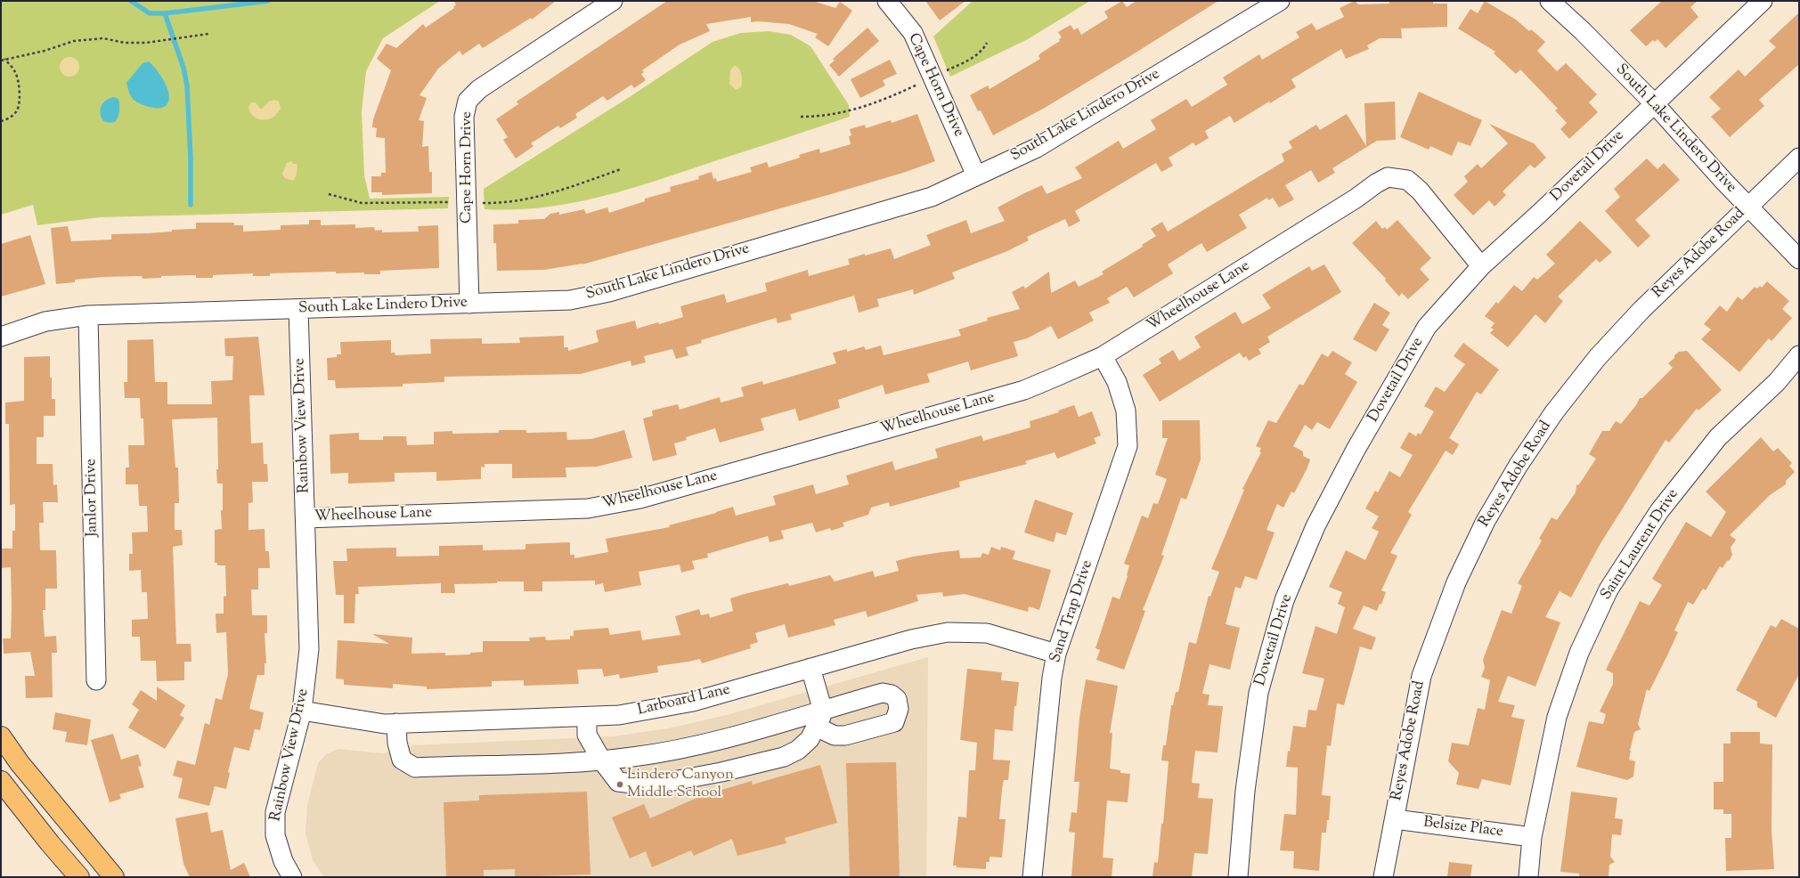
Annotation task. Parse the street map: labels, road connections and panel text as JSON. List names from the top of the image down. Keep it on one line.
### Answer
{"streets":{"street":["Cape Horn Drive","South Lake Lindero Drive","Dovetail Drive","Reyes Adobe Road","Wheelhouse Lane","Rainbow View Drive","Janlor Drive","Saint Laurent Drive","Sand Trap Drive","Larboard Lane","Belsize Place"]},"crossings":[["Cape Horn Drive","South Lake Lindero Drive"],["South Lake Lindero Drive","Dovetail Drive"],["South Lake Lindero Drive","Reyes Adobe Road"],["South Lake Lindero Drive","Rainbow View Drive"],["South Lake Lindero Drive","Janlor Drive"],["Dovetail Drive","Wheelhouse Lane"],["Reyes Adobe Road","Belsize Place"],["Wheelhouse Lane","Rainbow View Drive"],["Wheelhouse Lane","Sand Trap Drive"],["Rainbow View Drive","Larboard Lane"],["Saint Laurent Drive","Belsize Place"],["Sand Trap Drive","Larboard Lane"]],"places":["Lindero Canyon Middle School"]}
